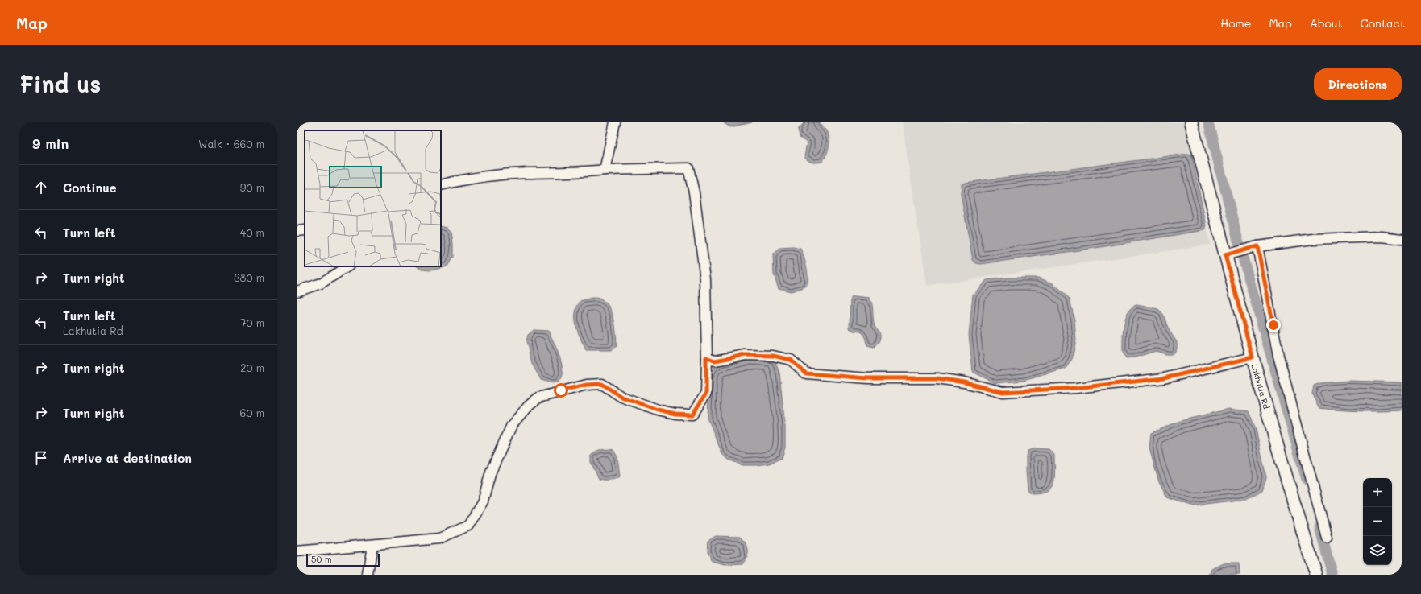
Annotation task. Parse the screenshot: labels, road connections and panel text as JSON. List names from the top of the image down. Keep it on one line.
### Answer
{"streets":{"street":["Lakhutia Rd"]},"scale_bar":"50 m","page":{"header":"Map","nav":["Home","Map","About","Contact"],"buttons":"Directions","title":"Find us","heading":["9 min","Walk · 660 m"],"list":[["Continue","90 m"],["Turn left","40 m"],["Turn right","380 m"],["Turn left","Lakhutia Rd","70 m"],["Turn right","20 m"],["Turn right","60 m"],"Arrive at destination"],"map_buttons":["+","−"],"scale":"50 m"}}
